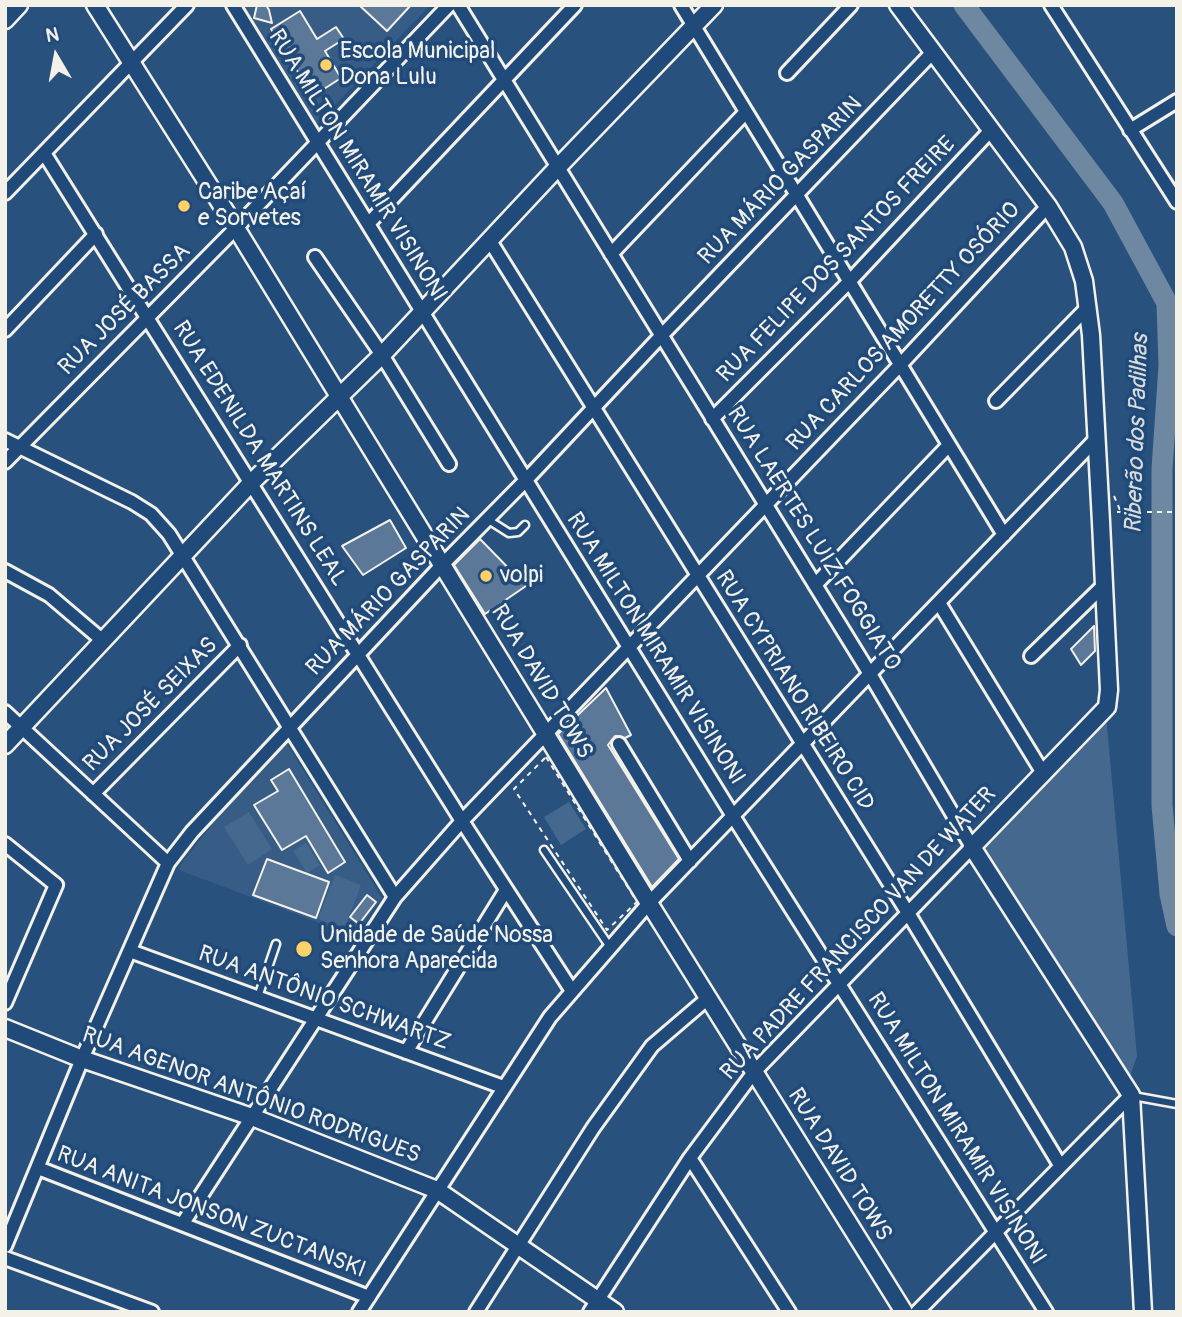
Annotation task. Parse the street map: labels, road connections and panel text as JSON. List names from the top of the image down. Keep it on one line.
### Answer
{"streets":{"street":["RUA MILTON MIRAMIR VISINONI","RUA MÁRIO GASPARIN","RUA FELIPE DOS SANTOS FREIRE","RUA JOSÉ BASSA","RUA CARLOS AMORETTY OSÓRIO","RUA EDENILDA MARTINS LEAL","RUA LAERTES LUIZ FOGGIATO","RUA DAVID TOWS","RUA CYPRIANO RIBEIRO CID","RUA JOSÉ SEIXAS","RUA PADRE FRANCISCO VAN DE WATER","RUA ANTÔNIO SCHWARTZ","RUA AGENOR ANTÔNIO RODRIGUES","RUA ANITA JONSON ZUCTANSKI"]},"crossings":[["RUA MILTON MIRAMIR VISINONI","RUA MÁRIO GASPARIN"],["RUA MILTON MIRAMIR VISINONI","RUA JOSÉ BASSA"],["RUA MILTON MIRAMIR VISINONI","RUA CARLOS AMORETTY OSÓRIO"],["RUA MILTON MIRAMIR VISINONI","RUA PADRE FRANCISCO VAN DE WATER"],["RUA MÁRIO GASPARIN","RUA EDENILDA MARTINS LEAL"],["RUA MÁRIO GASPARIN","RUA LAERTES LUIZ FOGGIATO"],["RUA MÁRIO GASPARIN","RUA DAVID TOWS"],["RUA MÁRIO GASPARIN","RUA CYPRIANO RIBEIRO CID"],["RUA MÁRIO GASPARIN","RUA ANTÔNIO SCHWARTZ"],["RUA MÁRIO GASPARIN","RUA AGENOR ANTÔNIO RODRIGUES"],["RUA MÁRIO GASPARIN","RUA ANITA JONSON ZUCTANSKI"],["RUA FELIPE DOS SANTOS FREIRE","RUA LAERTES LUIZ FOGGIATO"],["RUA JOSÉ BASSA","RUA EDENILDA MARTINS LEAL"],["RUA JOSÉ BASSA","RUA DAVID TOWS"],["RUA CARLOS AMORETTY OSÓRIO","RUA EDENILDA MARTINS LEAL"],["RUA CARLOS AMORETTY OSÓRIO","RUA LAERTES LUIZ FOGGIATO"],["RUA CARLOS AMORETTY OSÓRIO","RUA DAVID TOWS"],["RUA CARLOS AMORETTY OSÓRIO","RUA CYPRIANO RIBEIRO CID"],["RUA CARLOS AMORETTY OSÓRIO","RUA ANTÔNIO SCHWARTZ"],["RUA CARLOS AMORETTY OSÓRIO","RUA AGENOR ANTÔNIO RODRIGUES"],["RUA CARLOS AMORETTY OSÓRIO","RUA ANITA JONSON ZUCTANSKI"],["RUA LAERTES LUIZ FOGGIATO","RUA PADRE FRANCISCO VAN DE WATER"],["RUA DAVID TOWS","RUA PADRE FRANCISCO VAN DE WATER"],["RUA CYPRIANO RIBEIRO CID","RUA PADRE FRANCISCO VAN DE WATER"],["RUA PADRE FRANCISCO VAN DE WATER","RUA AGENOR ANTÔNIO RODRIGUES"]],"water":["Riberão dos Padilhas"],"places":["Escola Municipal Dona Lulu","Caribe Açaí e Sorvetes","volpi","Unidade de Saúde Nossa Senhora Aparecida"],"north":"top"}
